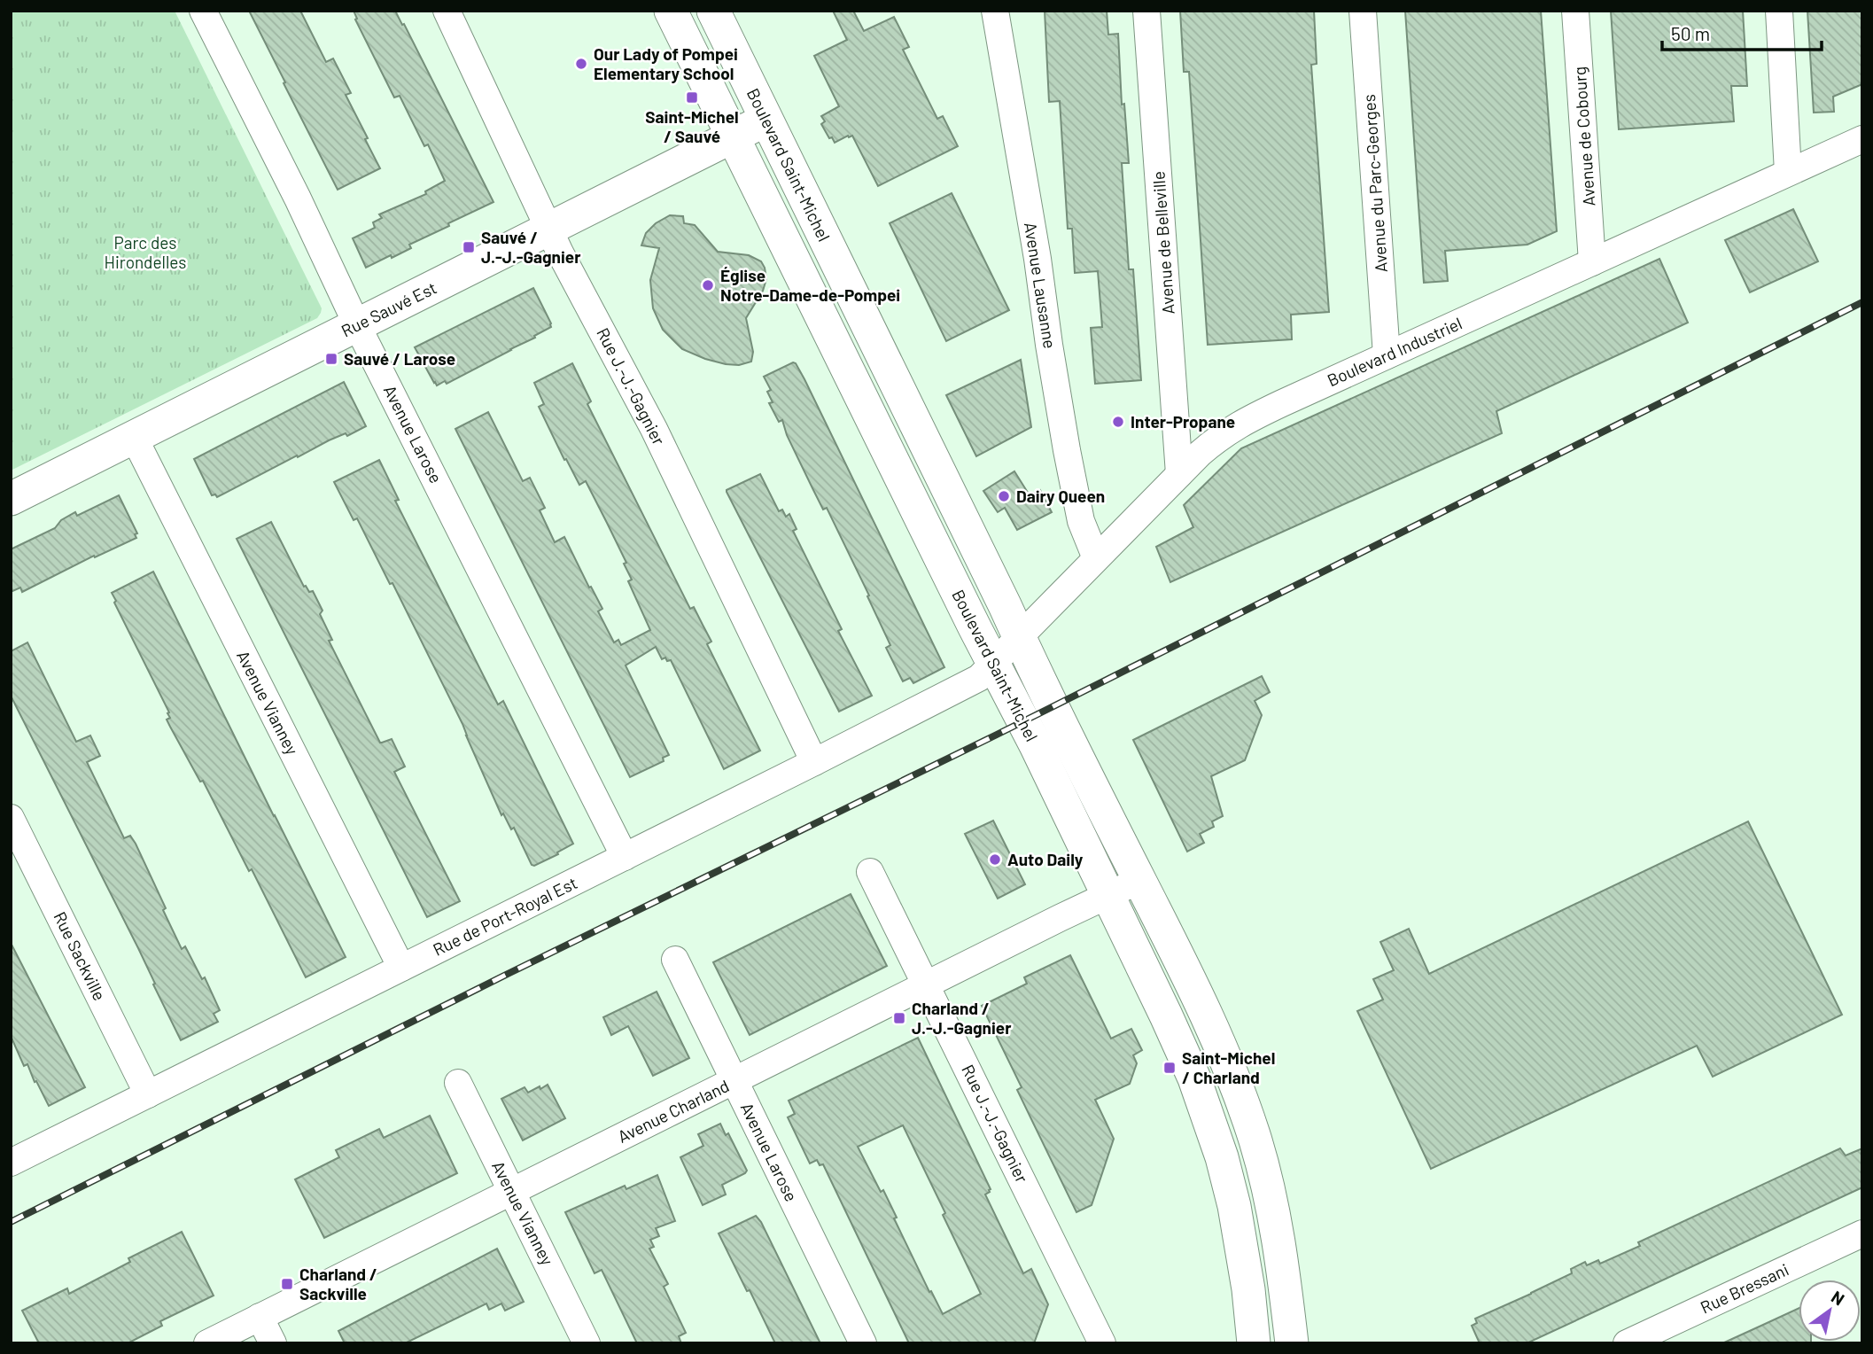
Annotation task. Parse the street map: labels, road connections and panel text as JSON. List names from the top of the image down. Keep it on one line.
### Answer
{"streets":{"main road":["Boulevard Saint-Michel","Rue Sauvé Est"],"street":["Avenue de Cobourg","Avenue du Parc-Georges","Avenue de Belleville","Avenue Lausanne","Boulevard Industriel","Rue J.-J.-Gagnier","Avenue Larose","Avenue Vianney","Rue de Port-Royal Est","Rue Sackville","Avenue Charland","Rue Bressani"]},"crossings":[["Avenue de Cobourg","Boulevard Industriel"],["Boulevard Saint-Michel","Rue Sauvé Est"],["Boulevard Saint-Michel","Boulevard Industriel"],["Boulevard Saint-Michel","Rue de Port-Royal Est"],["Boulevard Saint-Michel","Avenue Charland"],["Avenue du Parc-Georges","Boulevard Industriel"],["Avenue de Belleville","Boulevard Industriel"],["Avenue Lausanne","Boulevard Industriel"],["Rue Sauvé Est","Rue J.-J.-Gagnier"],["Rue Sauvé Est","Avenue Larose"],["Rue Sauvé Est","Avenue Vianney"],["Boulevard Industriel","Rue de Port-Royal Est"],["Rue J.-J.-Gagnier","Rue de Port-Royal Est"],["Rue J.-J.-Gagnier","Avenue Charland"],["Avenue Larose","Rue de Port-Royal Est"],["Avenue Larose","Avenue Charland"],["Avenue Vianney","Rue de Port-Royal Est"],["Avenue Vianney","Avenue Charland"],["Rue de Port-Royal Est","Rue Sackville"]],"parks":["Parc des Hirondelles"],"places":{"other":["Our Lady of Pompei Elementary School","Église Notre-Dame-de-Pompei","Inter-Propane","Dairy Queen","Auto Daily"],"transit":["Saint-Michel / Sauvé","Sauvé / J.-J.-Gagnier","Sauvé / Larose","Charland / J.-J.-Gagnier","Saint-Michel / Charland","Charland / Sackville"]},"scale_bar":"50 m","north":"top right"}
